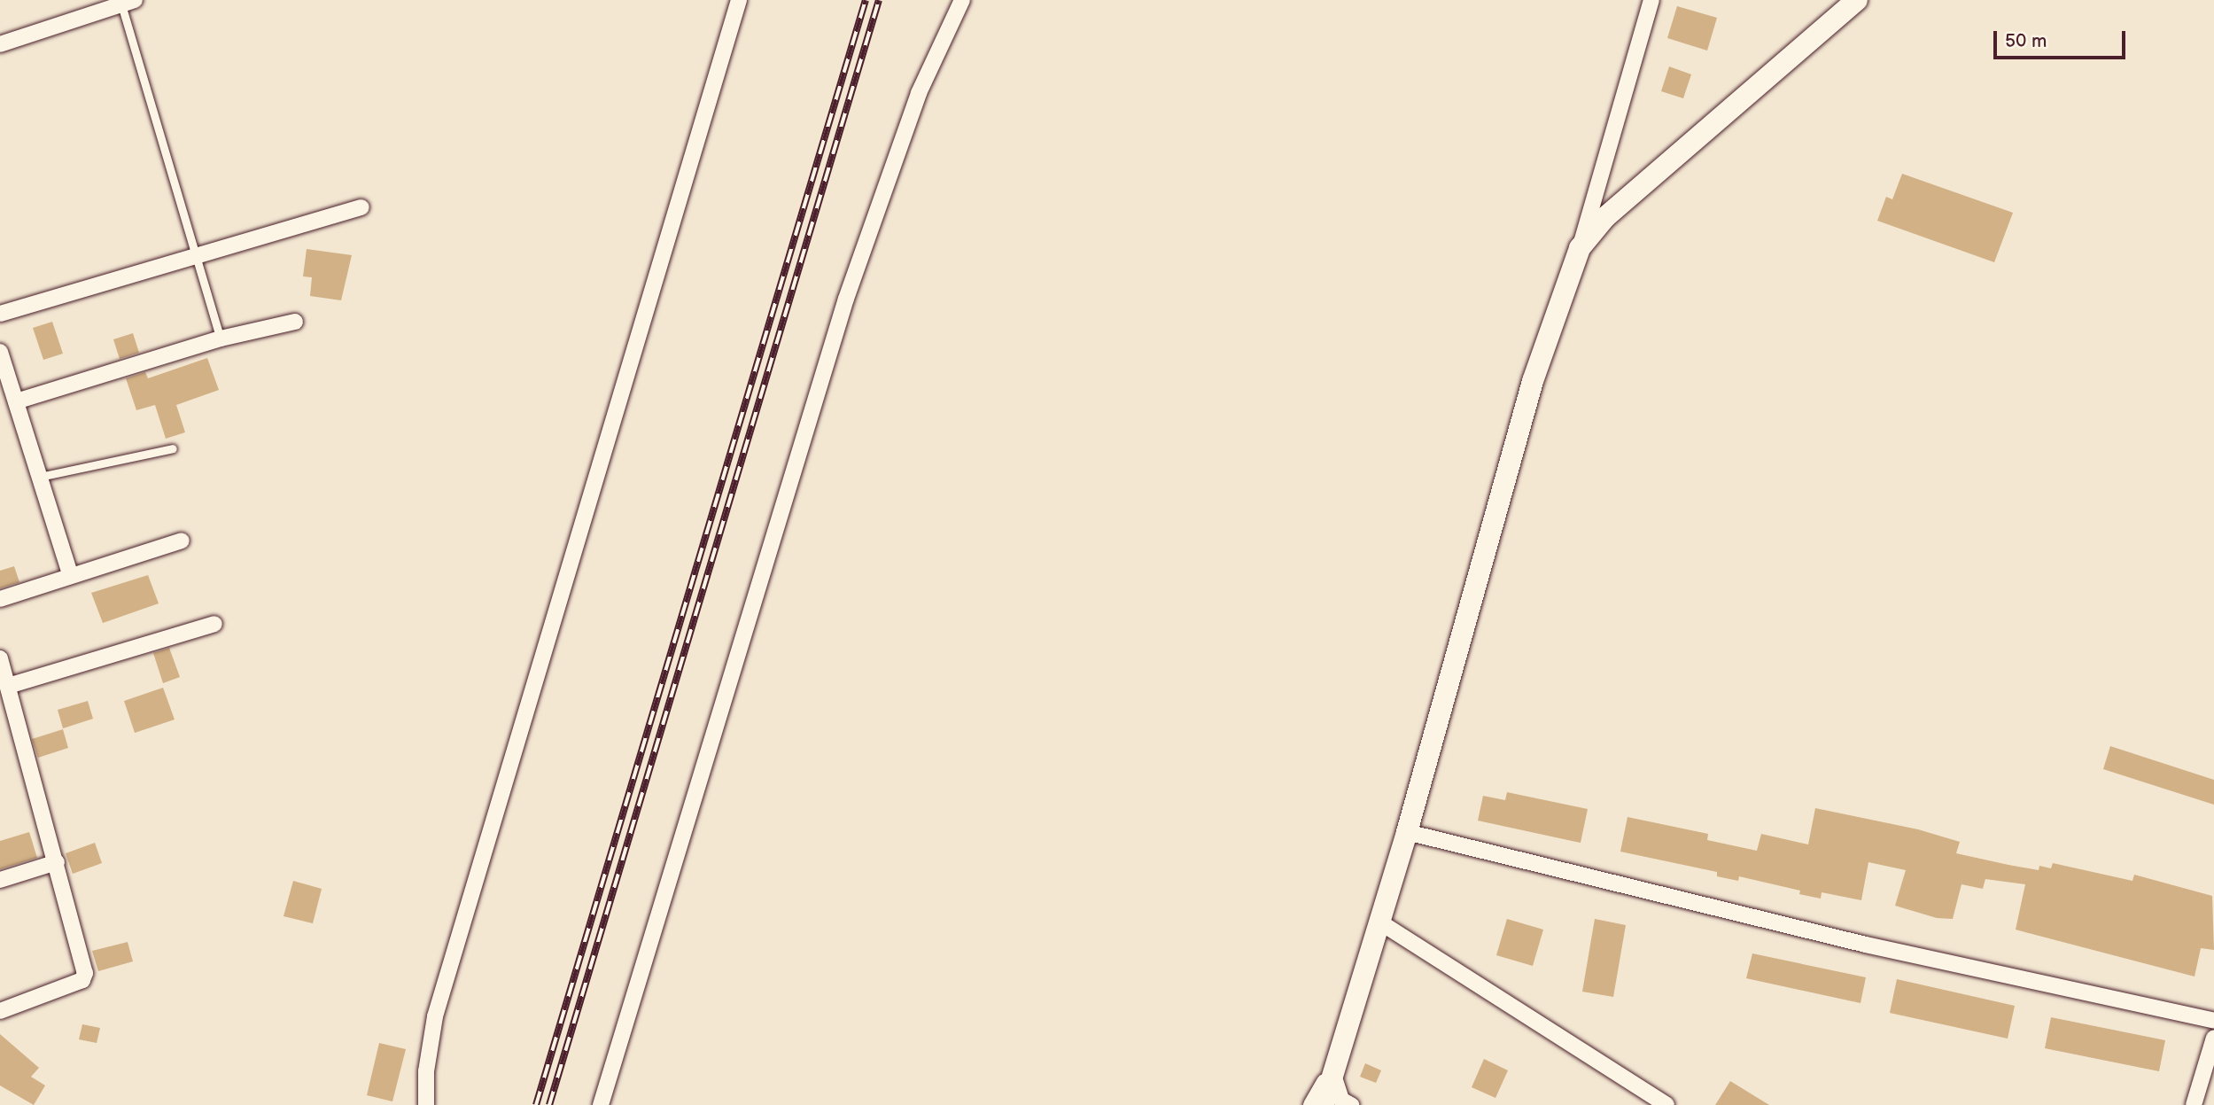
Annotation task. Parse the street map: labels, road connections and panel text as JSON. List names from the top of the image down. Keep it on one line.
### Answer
{"scale_bar":"50 m"}
